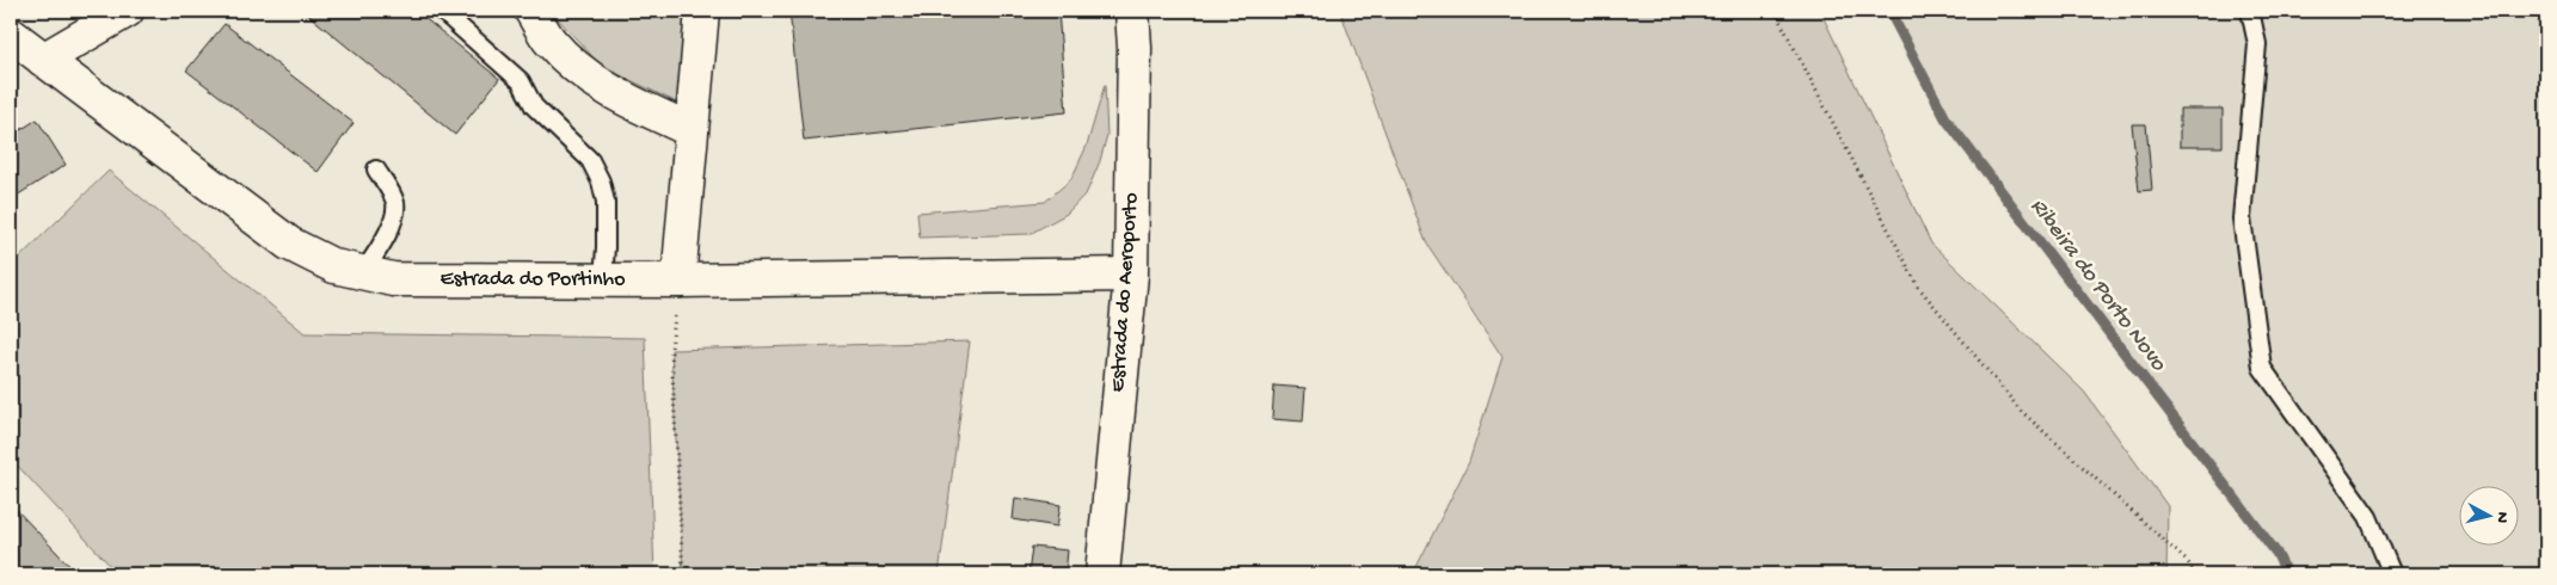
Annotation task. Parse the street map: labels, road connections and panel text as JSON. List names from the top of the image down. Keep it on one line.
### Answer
{"streets":{"street":["Estrada do Portinho","Estrada do Aeroporto"]},"crossings":[["Estrada do Portinho","Estrada do Aeroporto"]],"water":["Ribeira do Porto Novo"],"north":"right"}
